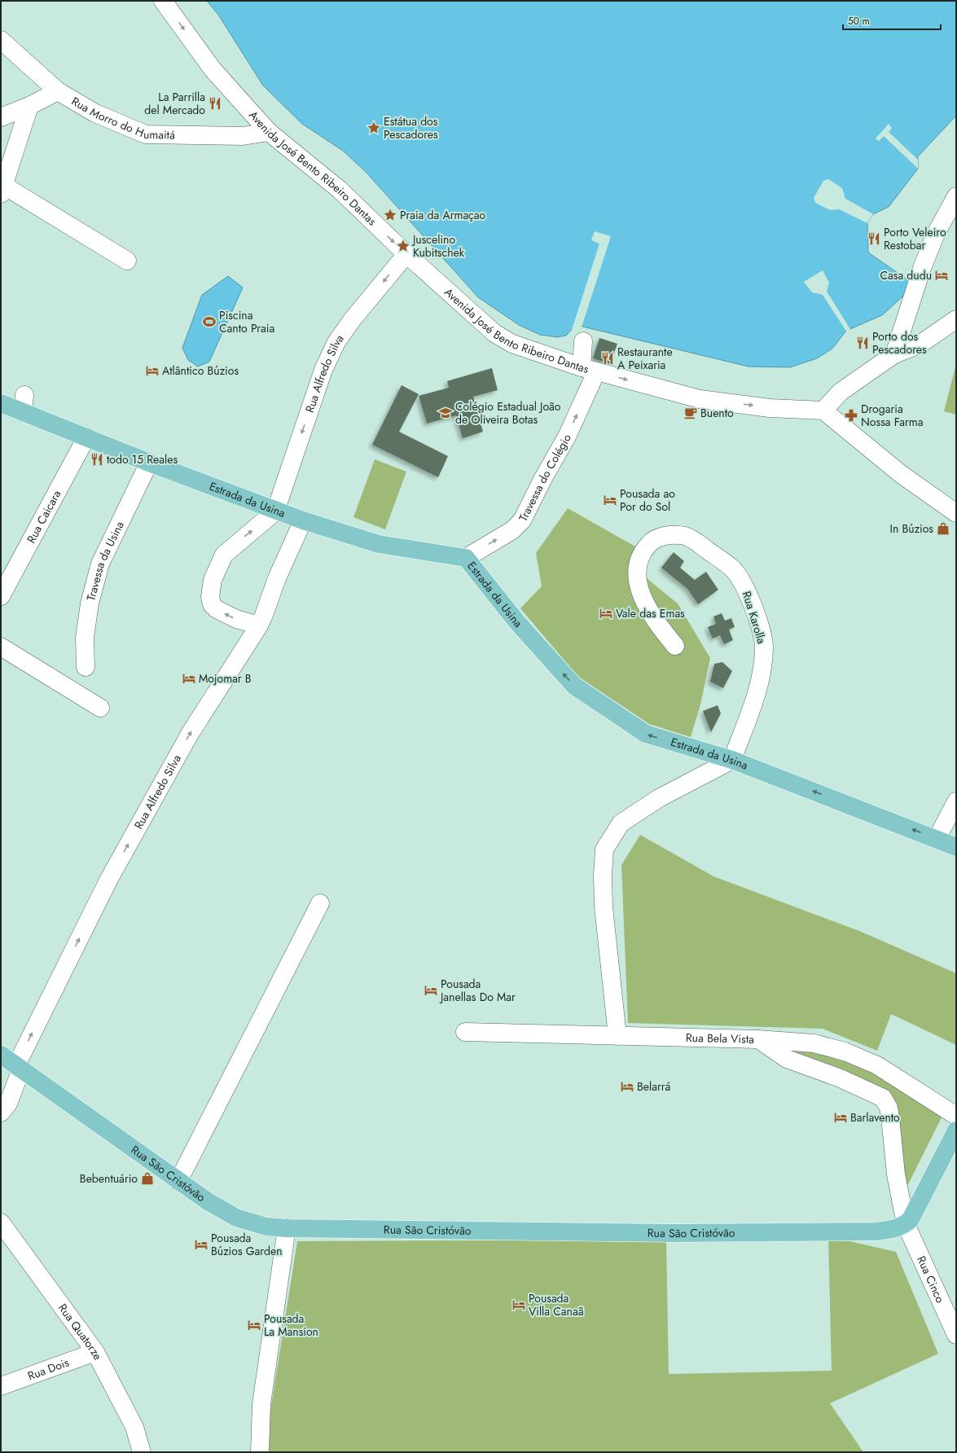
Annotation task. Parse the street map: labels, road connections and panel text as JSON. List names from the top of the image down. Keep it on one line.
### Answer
{"streets":{"main road":["Estrada da Usina","Rua São Cristóvão"],"street":["Rua Morro do Humaitá","Avenida José Bento Ribeiro Dantas","Rua Alfredo Silva","Travessa do Colégio","Rua Caicara","Travessa da Usina","Rua Karolla","Rua Bela Vista","Rua Cinco","Rua Quatorze","Rua Dois"]},"crossings":[["Rua Morro do Humaitá","Avenida José Bento Ribeiro Dantas"],["Avenida José Bento Ribeiro Dantas","Rua Alfredo Silva"],["Avenida José Bento Ribeiro Dantas","Travessa do Colégio"],["Rua Alfredo Silva","Estrada da Usina"],["Rua Alfredo Silva","Rua São Cristóvão"],["Travessa do Colégio","Estrada da Usina"],["Estrada da Usina","Rua Caicara"],["Estrada da Usina","Travessa da Usina"],["Estrada da Usina","Rua Karolla"],["Rua Bela Vista","Rua Cinco"],["Rua São Cristóvão","Rua Cinco"],["Rua Quatorze","Rua Dois"]],"one_way":["Avenida José Bento Ribeiro Dantas","Travessa do Colégio","Estrada da Usina"],"places":{"restaurant":["La Parrilla del Mercado","Porto Veleiro Restobar","Porto dos Pescadores","Restaurante A Peixaria","todo 15 Reales"],"place":["Estátua dos Pescadores","Praia da Armaçao","Juscelino Kubitschek"],"hotel":["Casa dudu","Atlântico Búzios","Pousada ao Por do Sol","Vale das Emas","Mojomar B","Pousada Janellas Do Mar","Belarrá","Barlavento","Pousada Búzios Garden","Pousada Villa Canaã","Pousada La Mansion"],"sports":["Piscina Canto Praia"],"school or university":["Colégio Estadual João de Oliveira Botas"],"cafe":["Buento"],"pharmacy":["Drogaria Nossa Farma"],"shop":["In Búzios","Bebentuário"]},"scale_bar":"50 m"}
